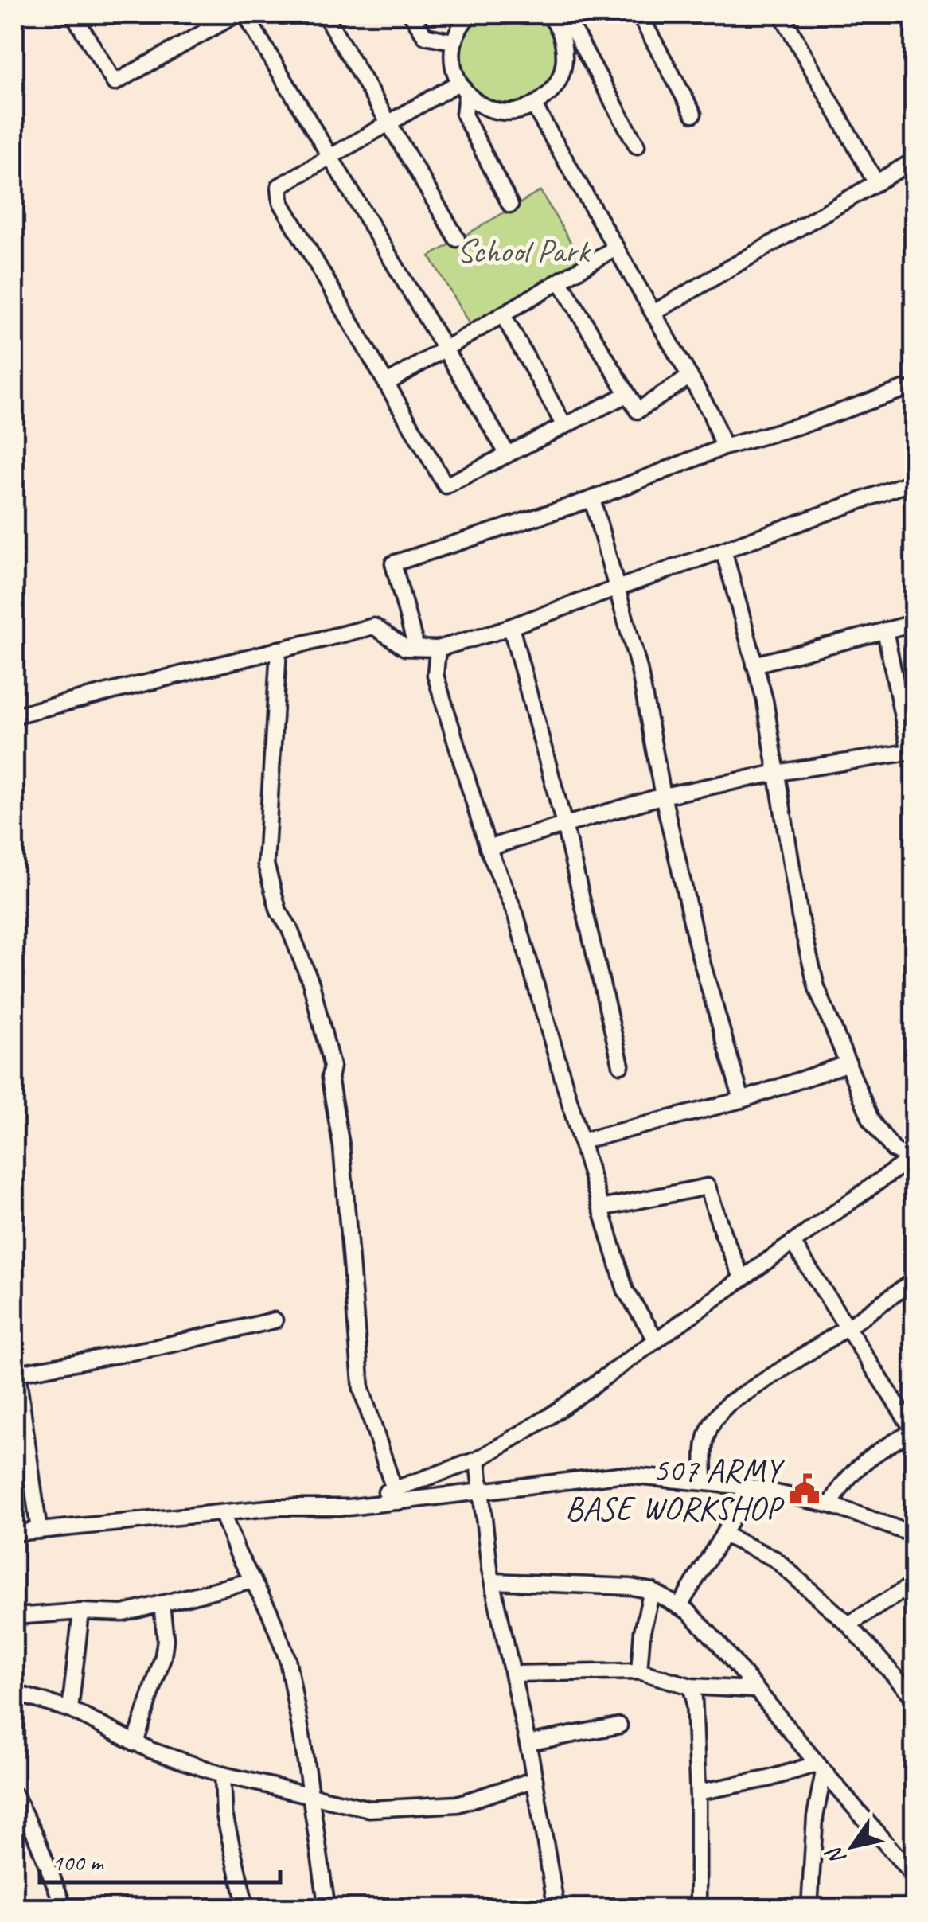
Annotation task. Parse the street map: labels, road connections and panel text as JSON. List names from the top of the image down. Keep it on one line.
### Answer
{"parks":["School Park"],"places":{"public building":["507 ARMY BASE WORKSHOP"]},"scale_bar":"100 m","north":"bottom left"}
